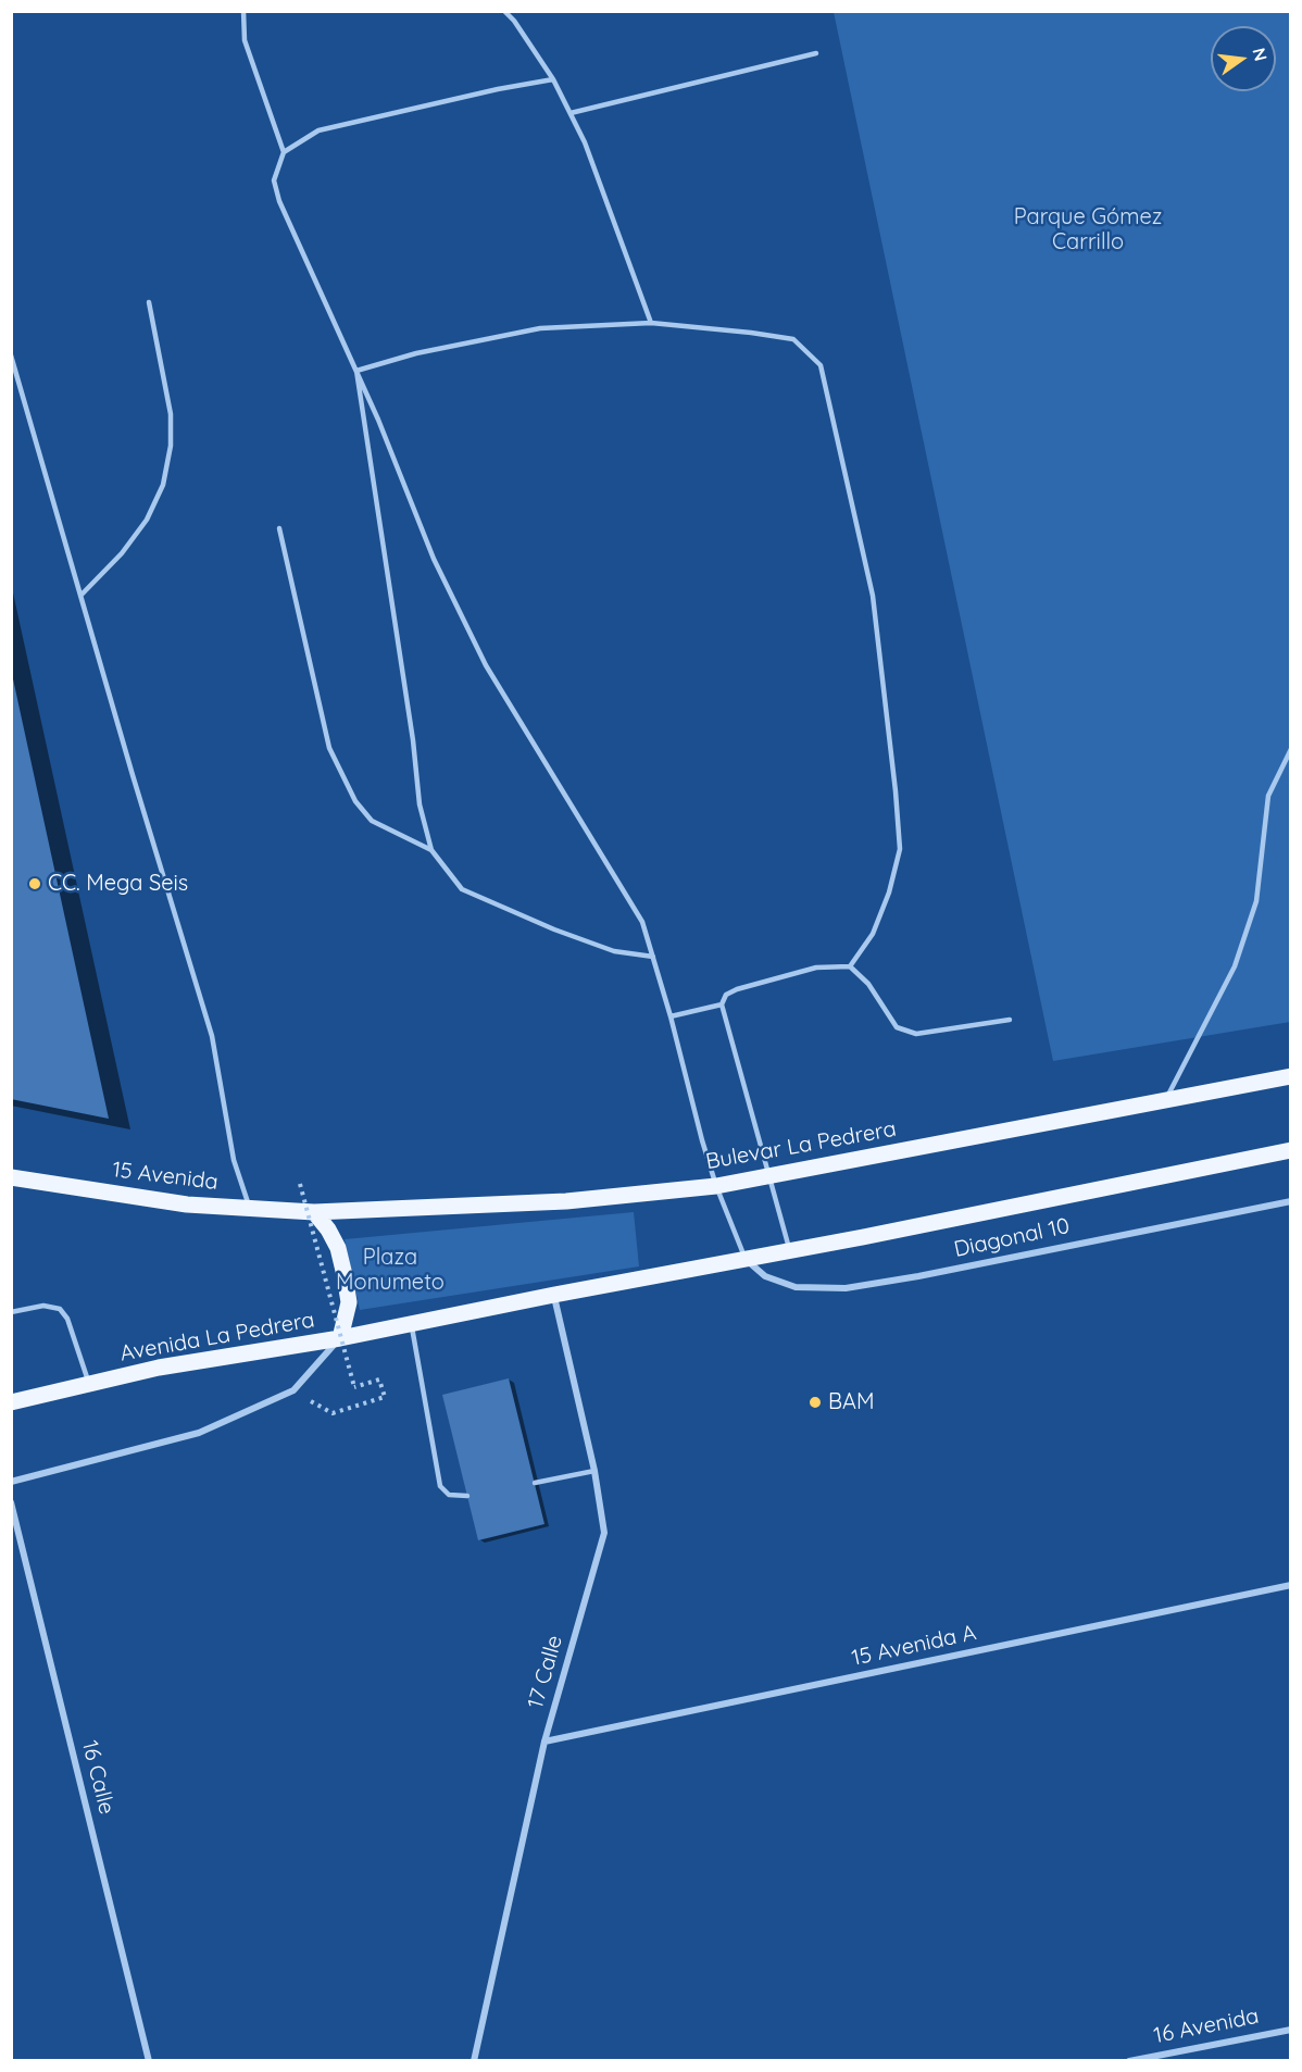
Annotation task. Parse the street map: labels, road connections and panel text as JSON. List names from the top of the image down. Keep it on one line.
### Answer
{"streets":{"main road":["Bulevar La Pedrera","15 Avenida","Avenida La Pedrera"],"street":["Diagonal 10","15 Avenida A","17 Calle","16 Calle","16 Avenida"]},"crossings":[["Bulevar La Pedrera","15 Avenida"],["15 Avenida A","17 Calle"]],"parks":["Parque Gómez Carrillo","Plaza Monumeto"],"places":["CC. Mega Seis","BAM"],"north":"right"}
